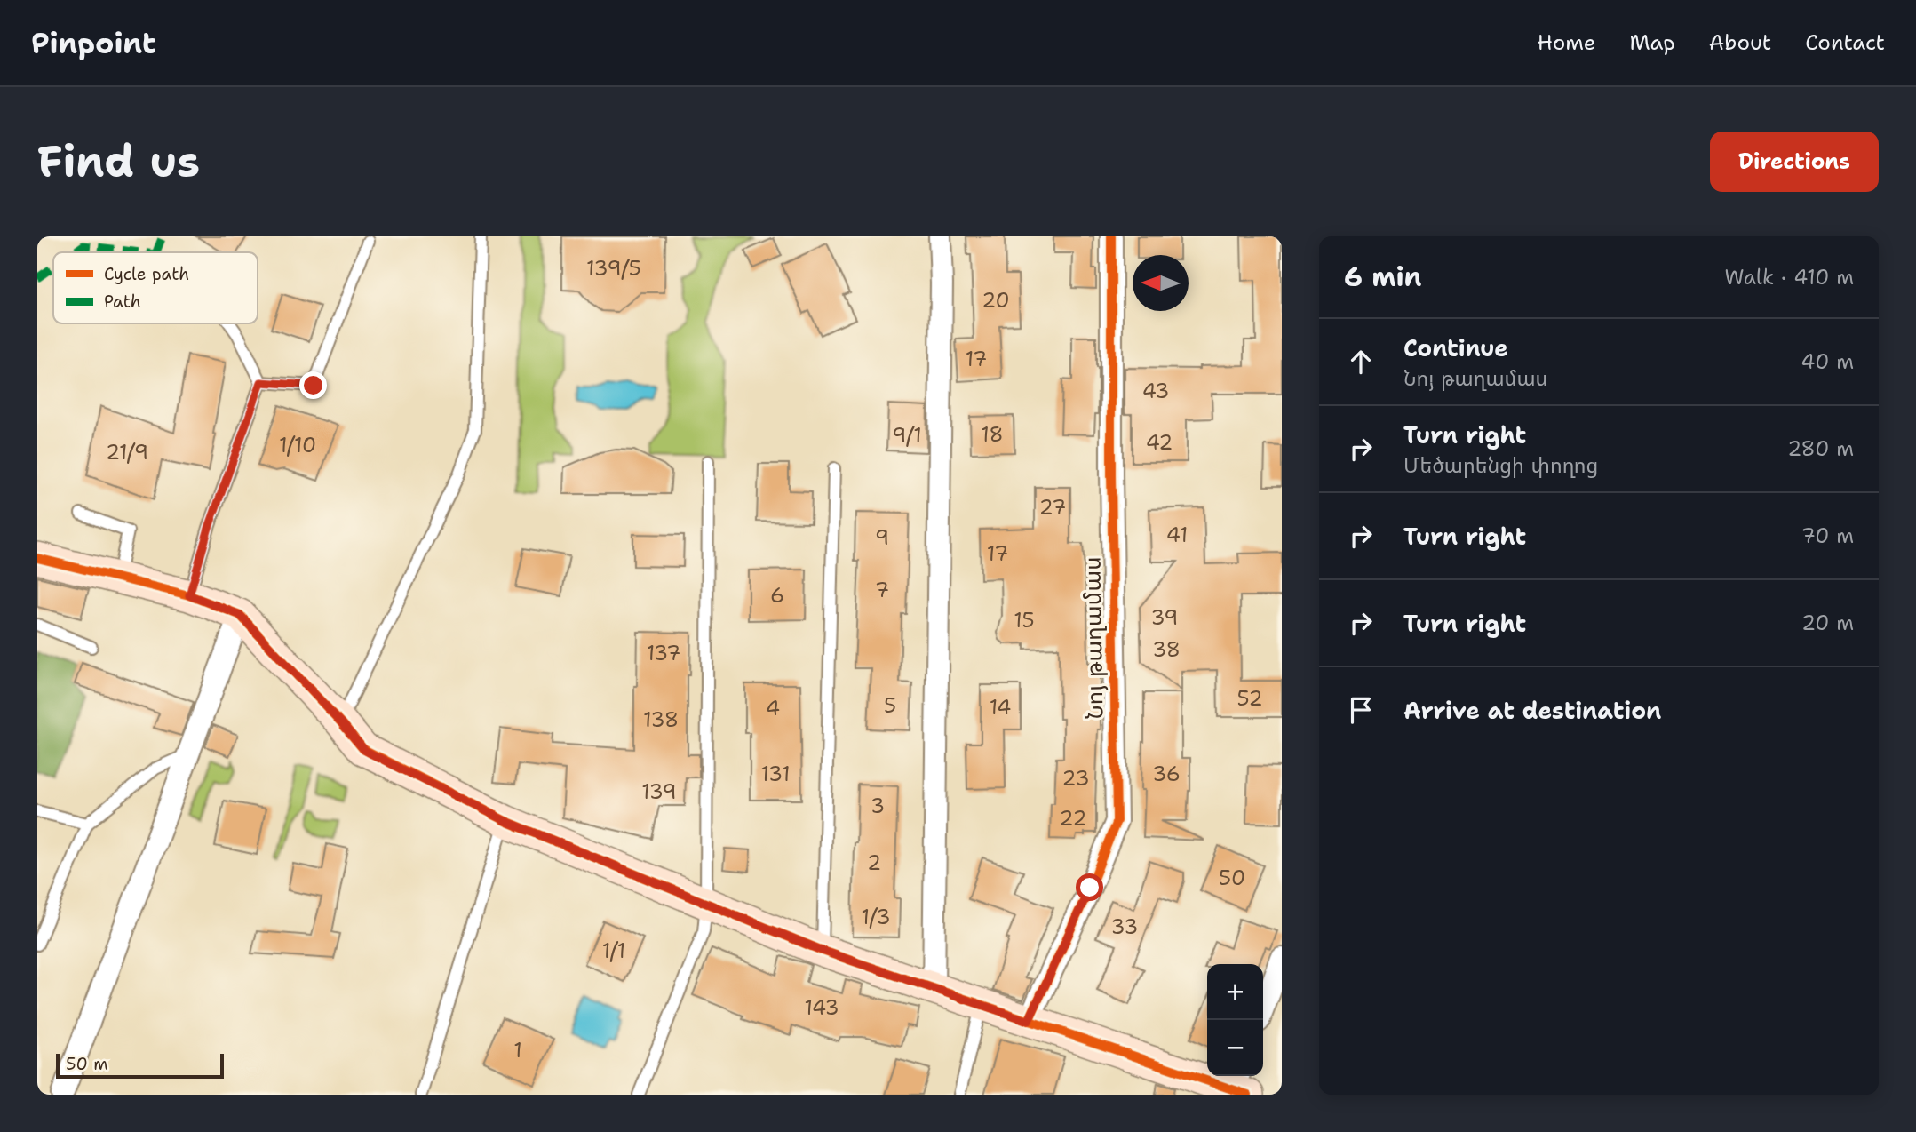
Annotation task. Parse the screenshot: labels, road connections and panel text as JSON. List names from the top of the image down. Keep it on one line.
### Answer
{"streets":{"street":["Նոյ թաղամաս"]},"house_numbers":["139/5","20","17","43","18","9/1","42","1/10","21/9","27","41","9","17","7","6","39","15","38","137","52","5","14","4","138","131","36","23","139","3","22","2","50","1/3","33","1/1","143","1"],"legend":["Cycle path","Path"],"scale_bar":"50 m","north":"left","page":{"header":"Pinpoint","nav":["Home","Map","About","Contact"],"buttons":"Directions","title":"Find us","heading":["6 min","Walk · 410 m"],"list":[["Continue","Նոյ թաղամաս","40 m"],["Turn right","Մեծարենցի փողոց","280 m"],["Turn right","70 m"],["Turn right","20 m"],"Arrive at destination"],"map_buttons":["+","−"],"scale":"50 m"}}
